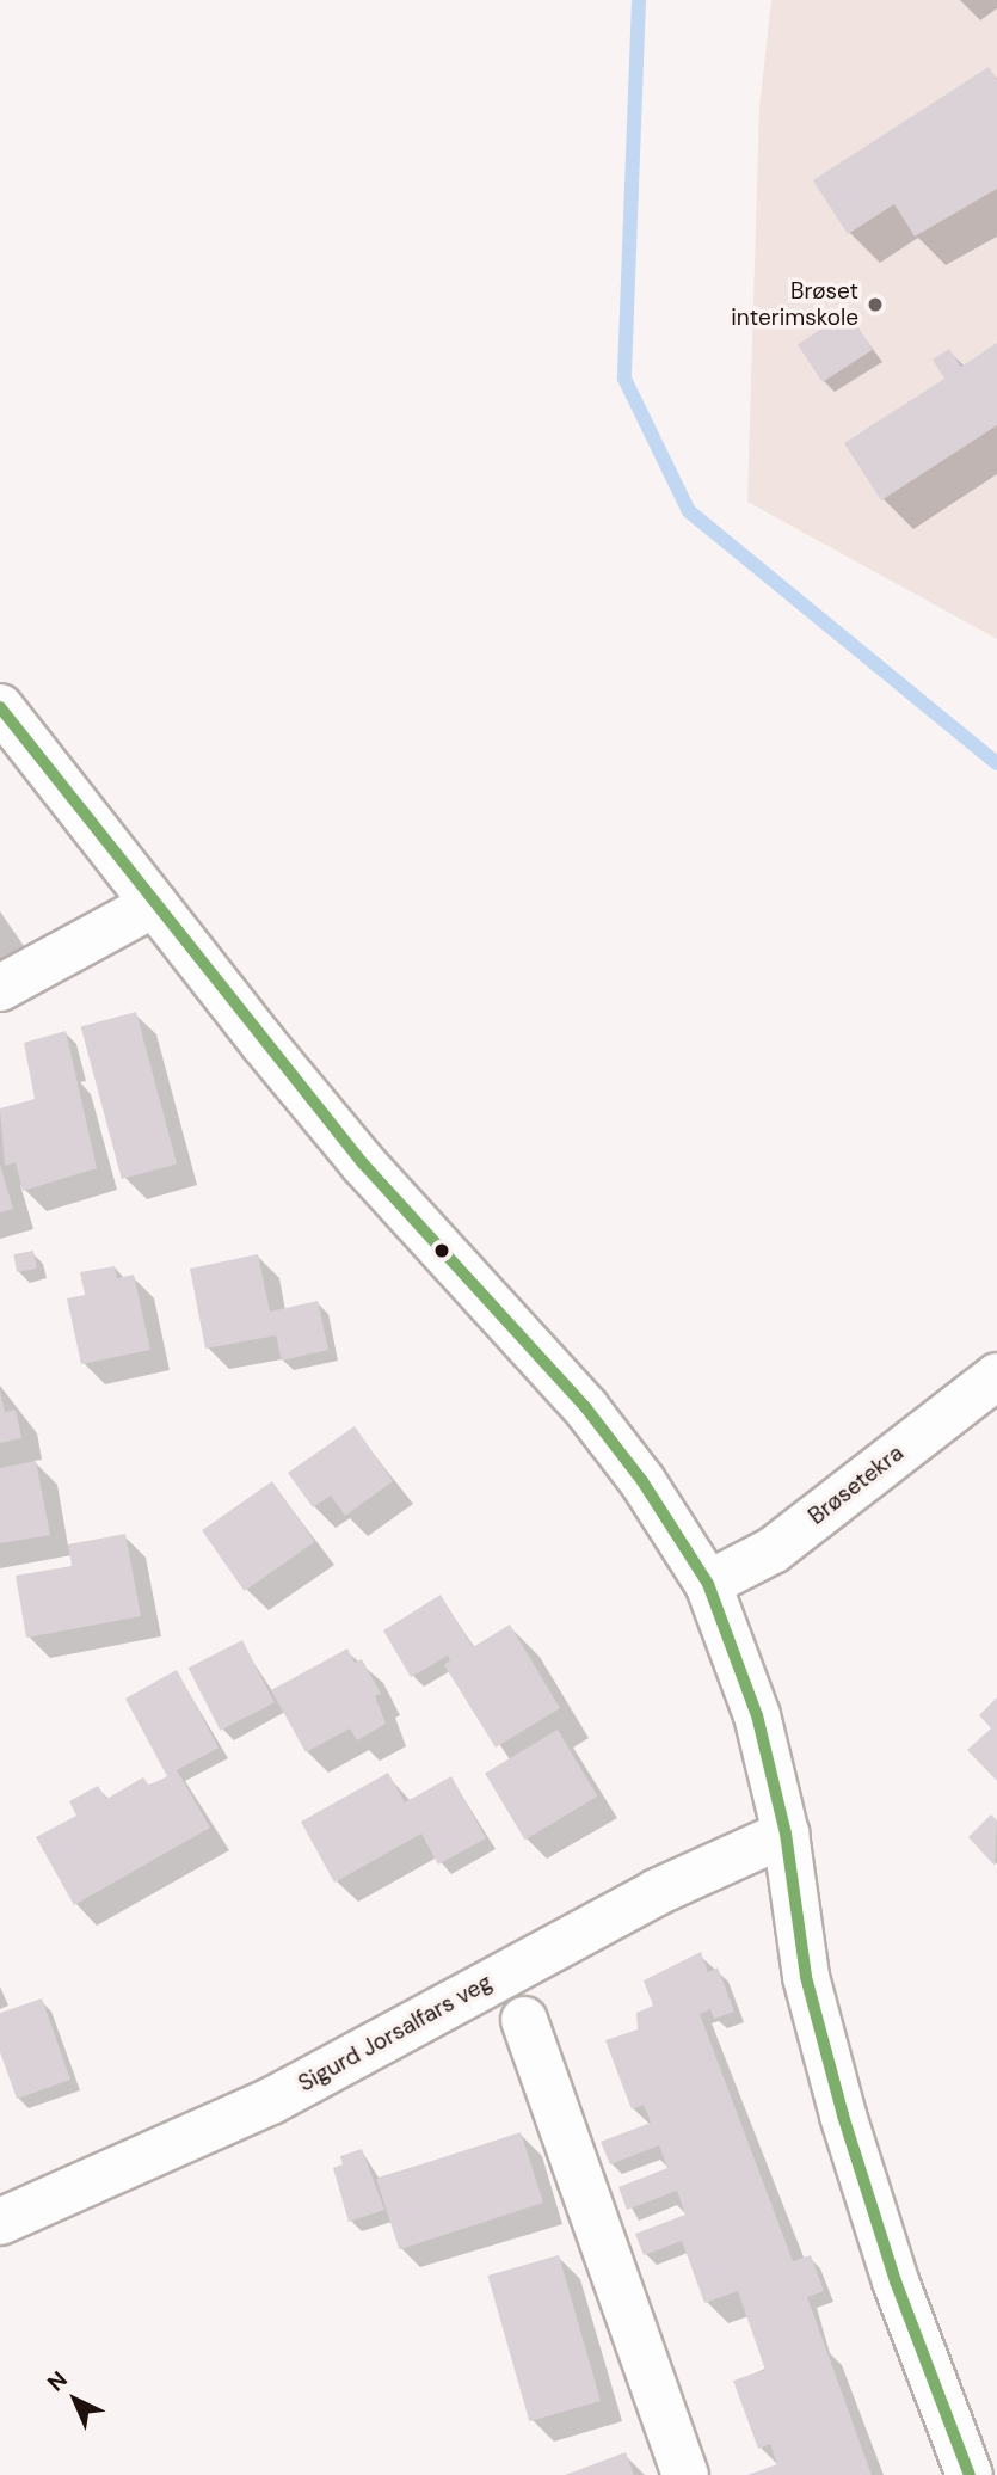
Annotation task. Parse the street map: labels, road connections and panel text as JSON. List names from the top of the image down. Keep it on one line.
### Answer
{"streets":{"street":["Brøsetekra","Sigurd Jorsalfars veg"]},"places":["Brøset interimskole"],"north":"top left"}
